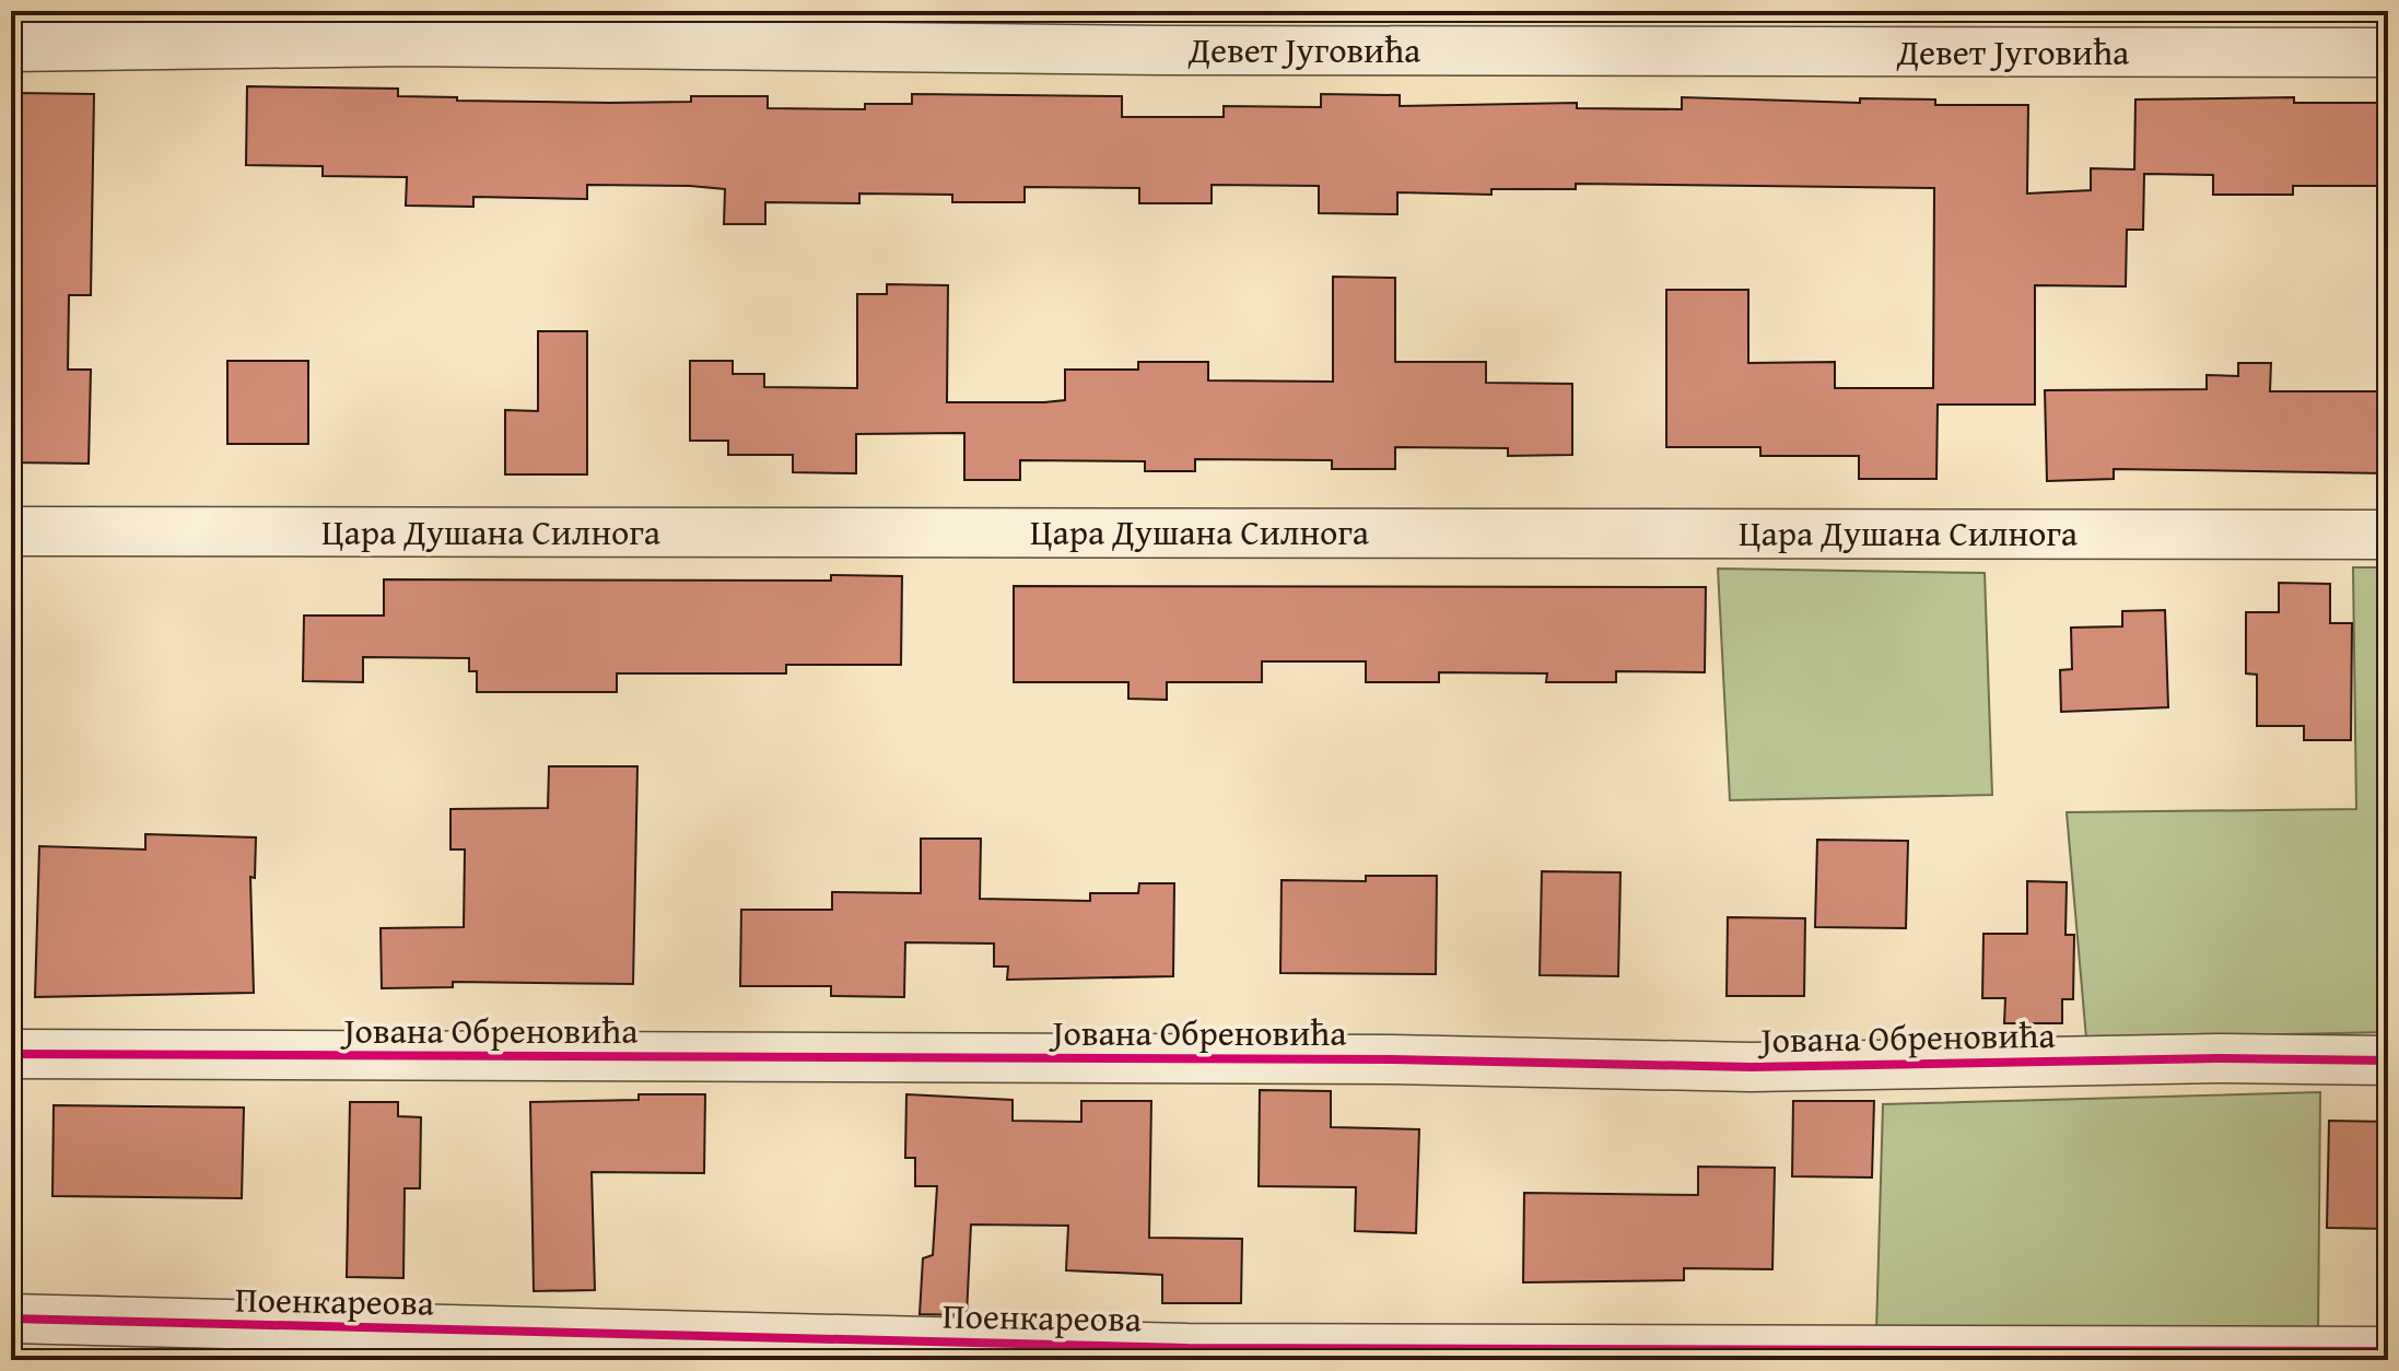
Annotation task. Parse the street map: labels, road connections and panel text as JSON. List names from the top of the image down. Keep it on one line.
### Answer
{"streets":{"street":["Девет Југовића","Цара Душана Силнога","Јована Обреновића","Поенкареова"]}}
